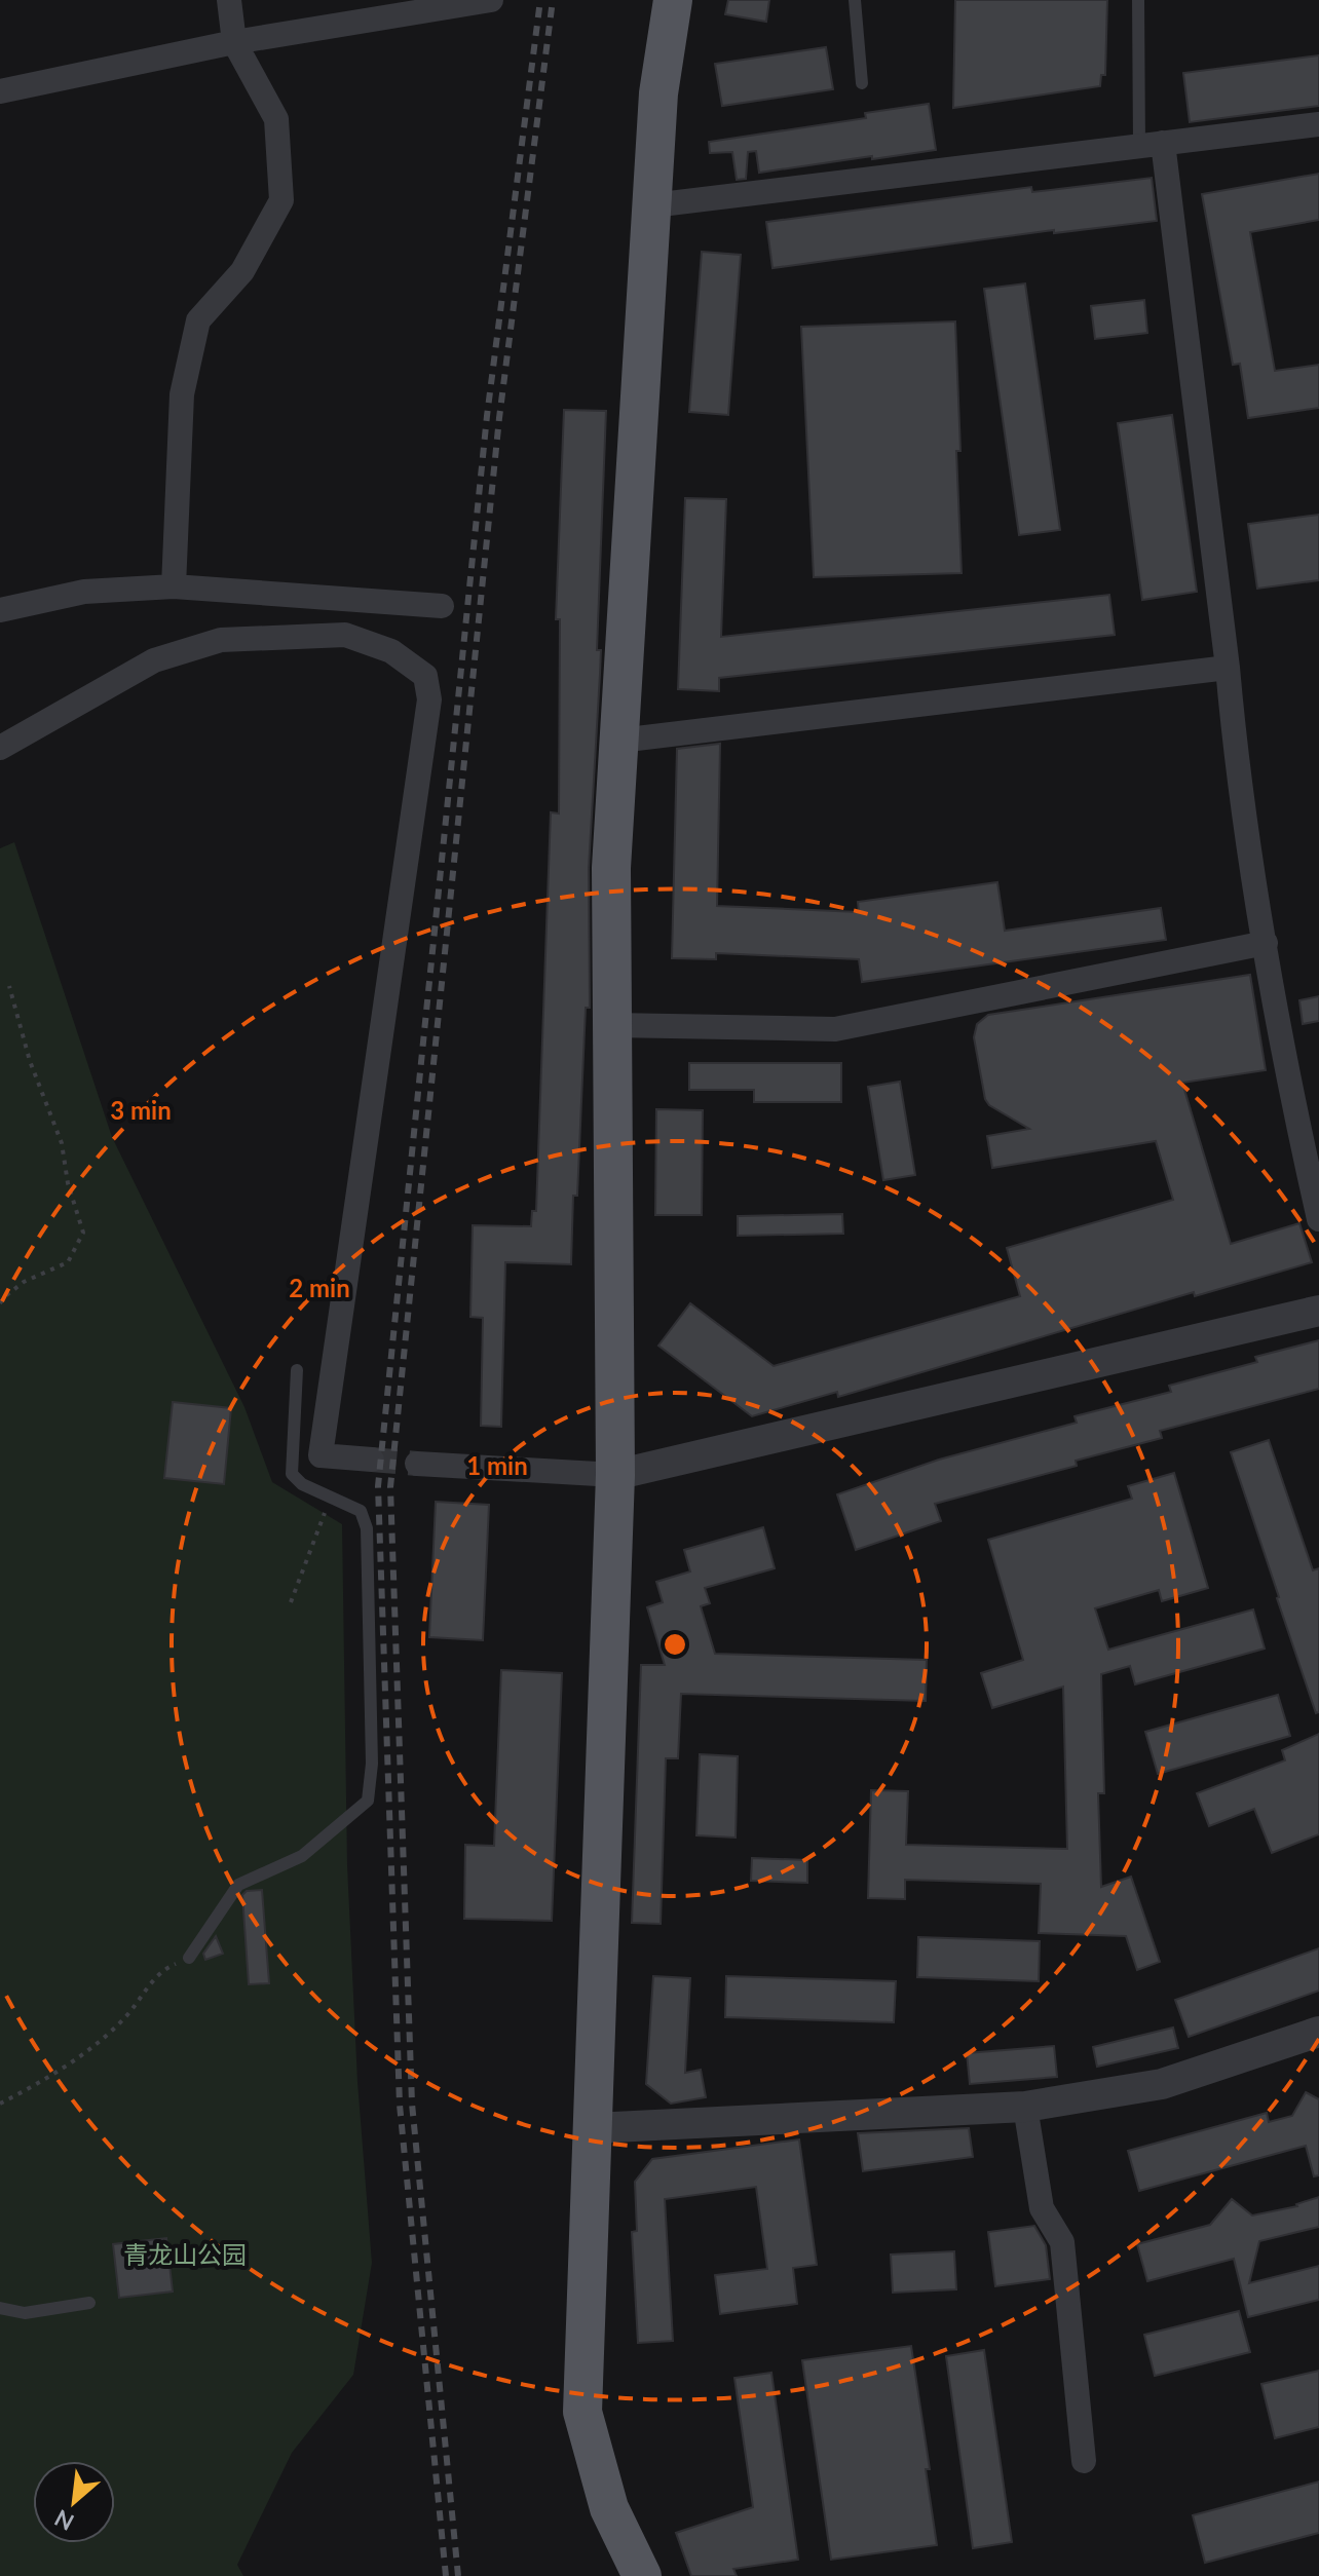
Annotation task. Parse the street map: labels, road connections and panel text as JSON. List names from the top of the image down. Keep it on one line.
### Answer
{"parks":["青龙山公园"],"north":"bottom left","rings":["3 min","2 min","1 min"]}
